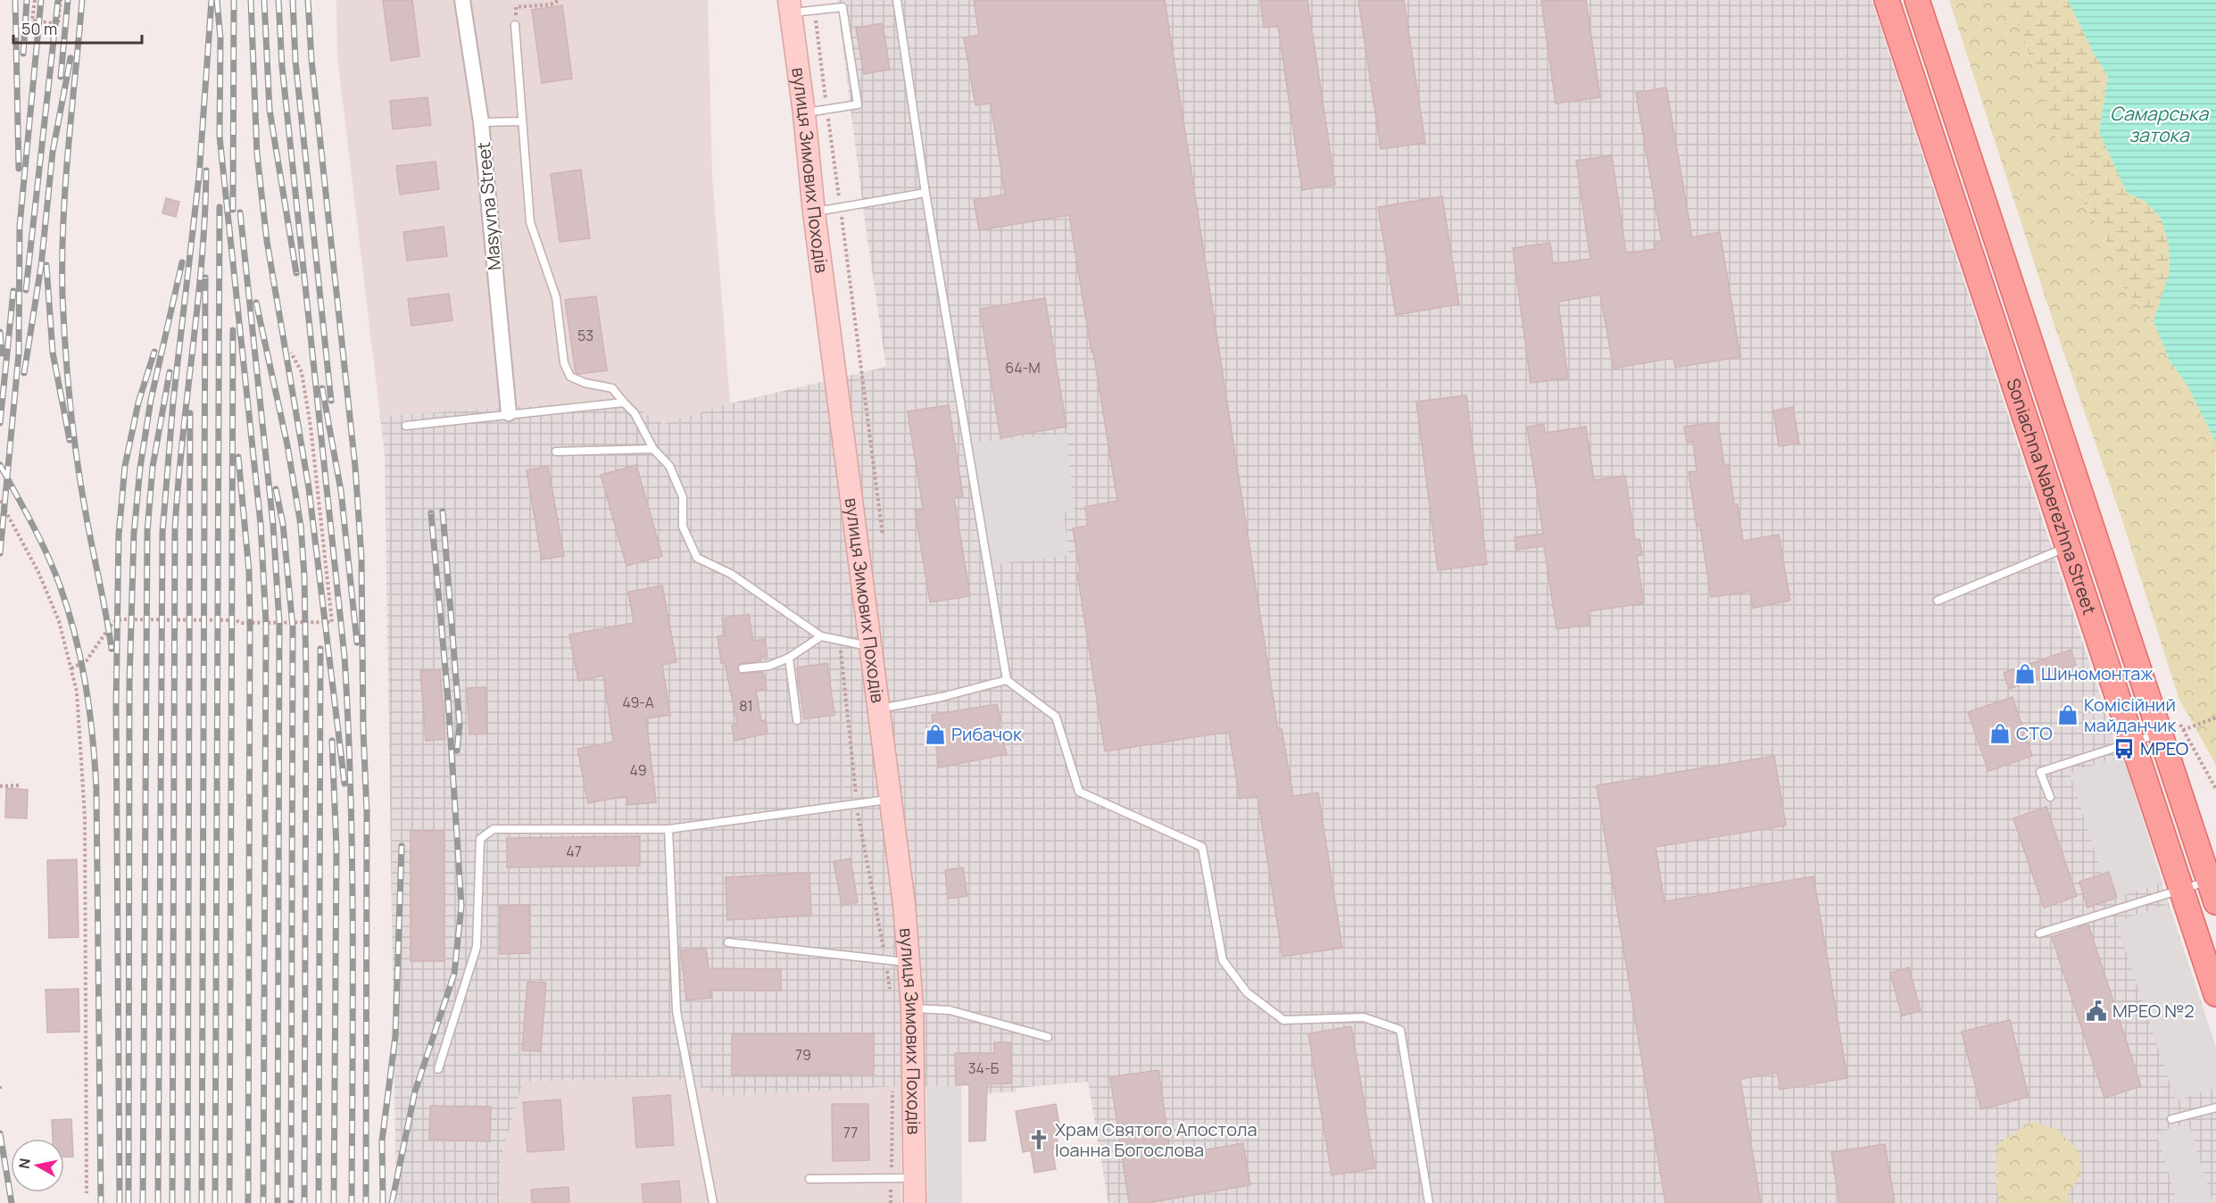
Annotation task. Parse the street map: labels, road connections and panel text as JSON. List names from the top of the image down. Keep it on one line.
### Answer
{"streets":{"main road":["вулиця Зимових Походів","Soniachna Naberezhna Street"],"street":["Masyvna Street"]},"water":["Самарська затока"],"places":{"shop":["Шиномонтаж","Комісійний майданчик","СТО","Рибачок"],"bus stop":["МРЕО"],"public building":["МРЕО №2"],"church":["Храм Святого Апостола Іоанна Богослова"]},"house_numbers":["53","64-М","49-А","81","49","47","79","34-Б","77"],"scale_bar":"50 m","north":"left"}
